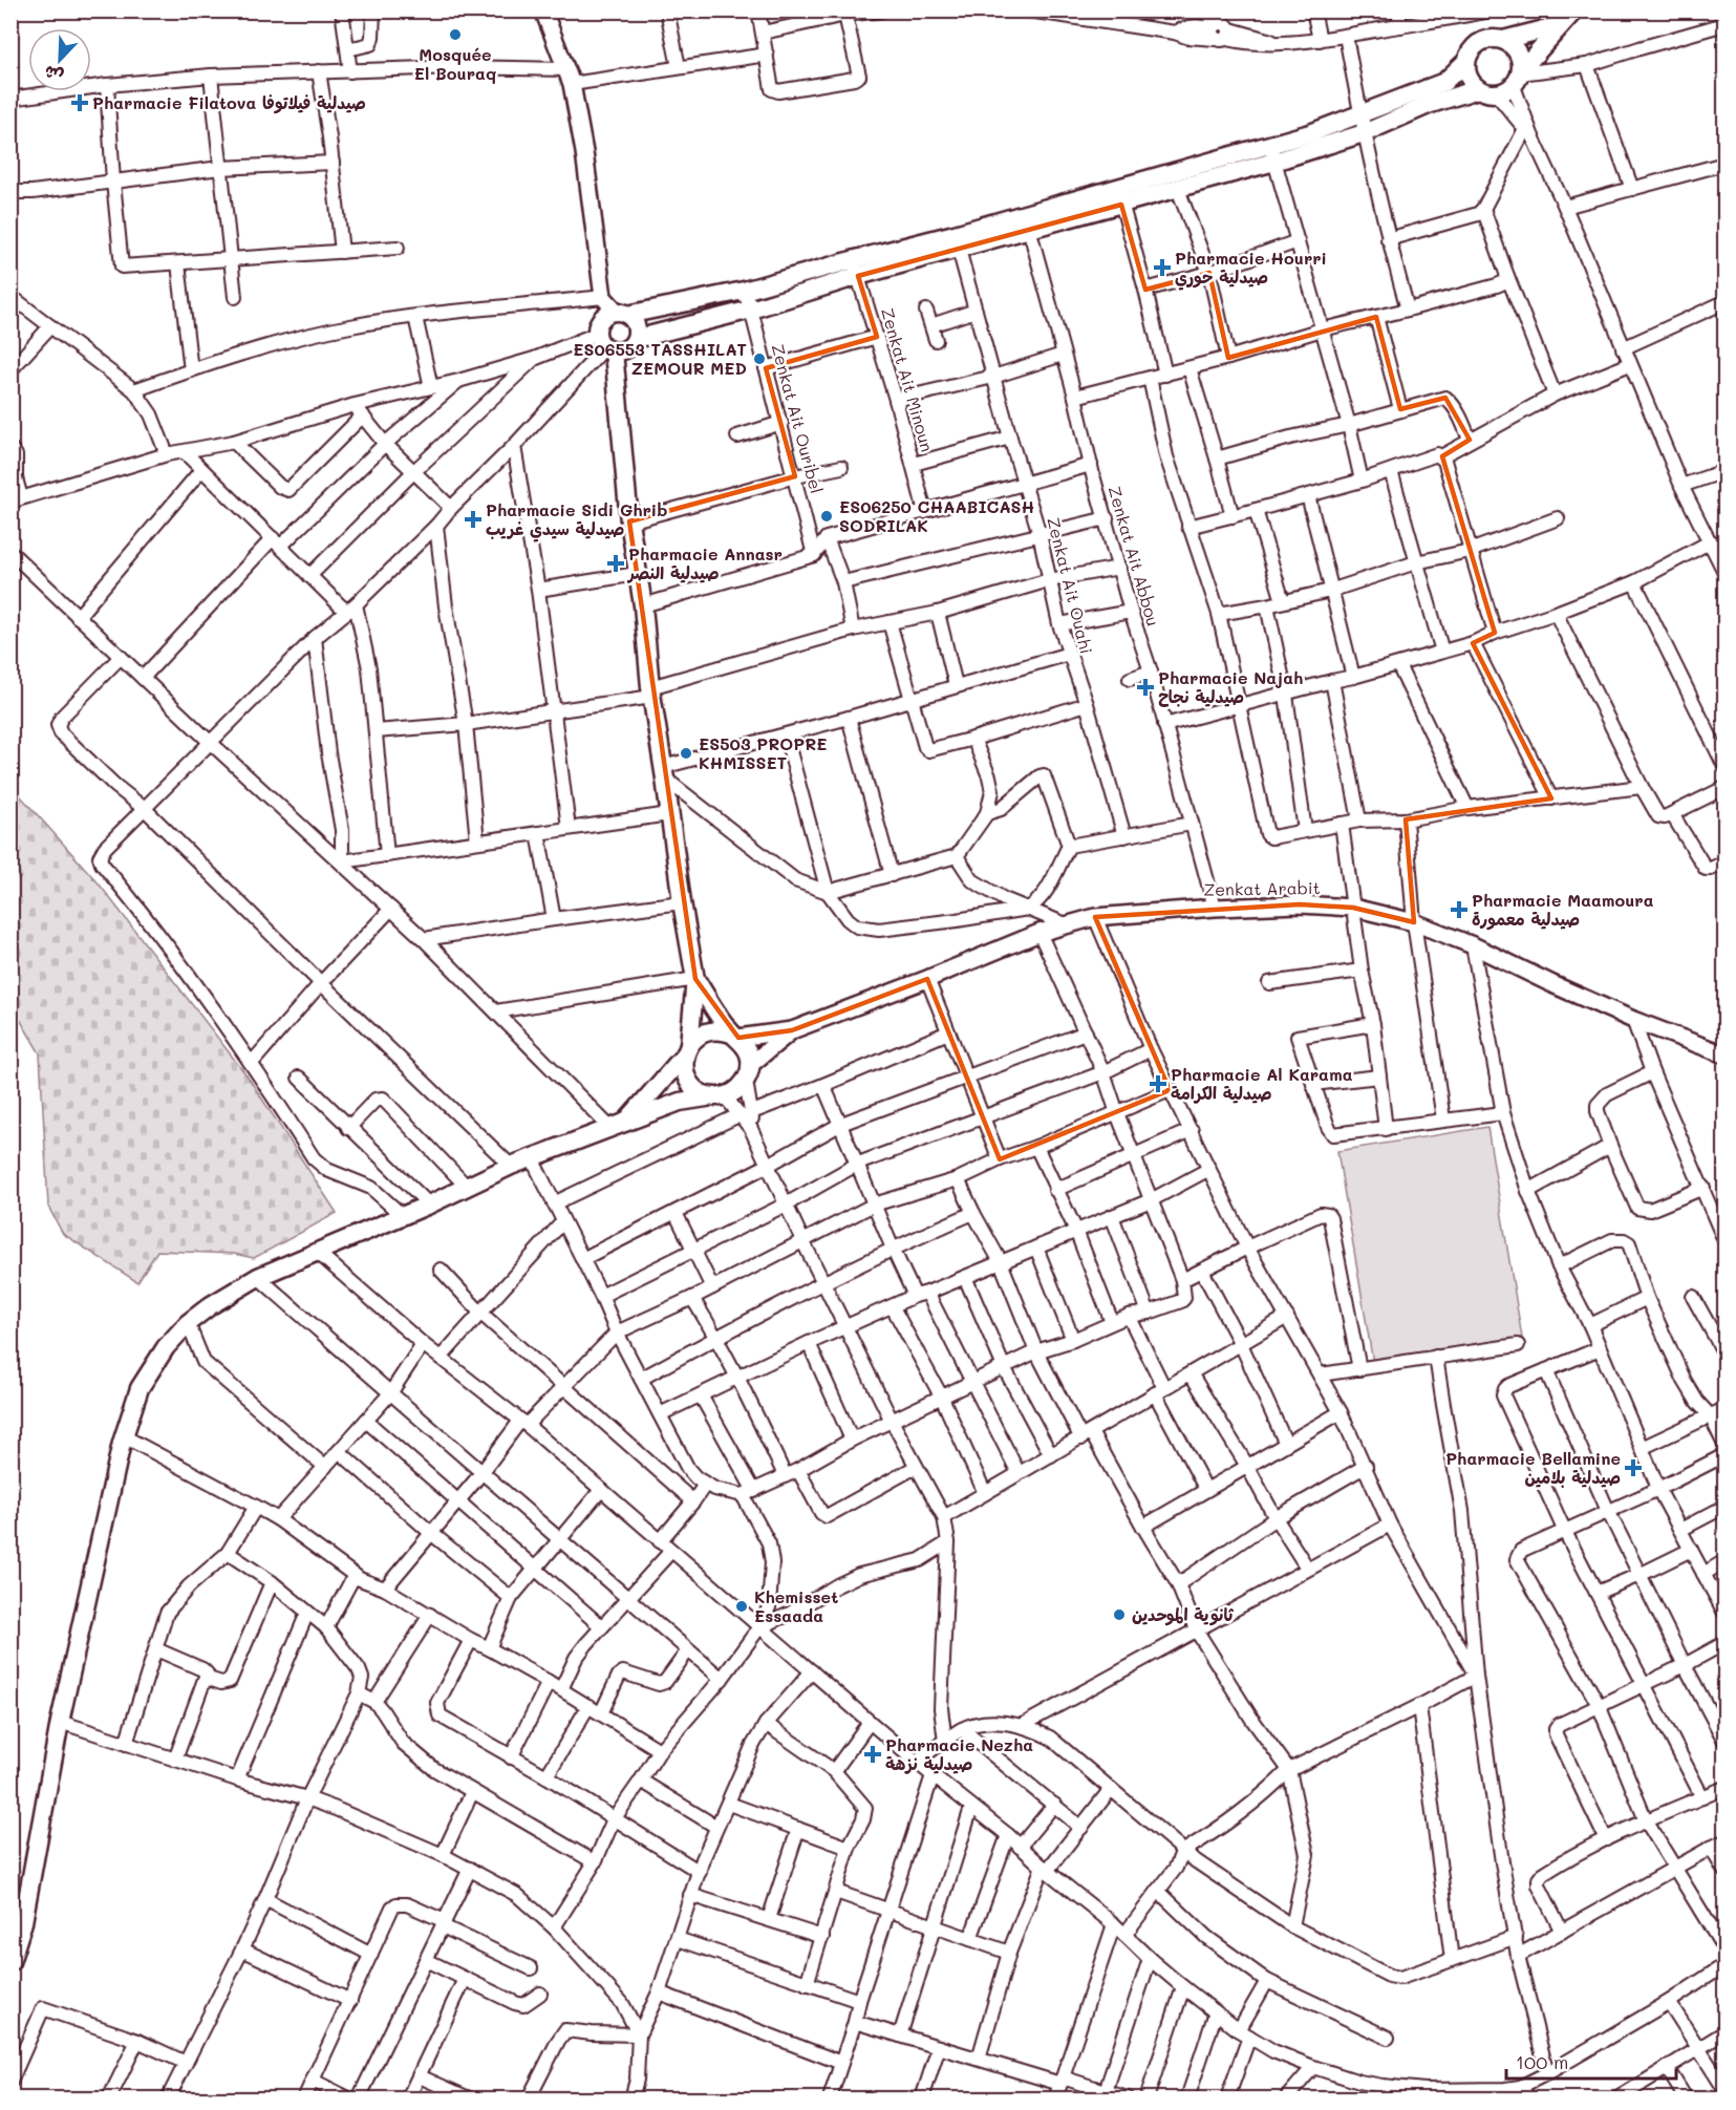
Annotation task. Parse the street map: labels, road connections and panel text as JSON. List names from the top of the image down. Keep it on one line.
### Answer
{"streets":{"street":["Zenkat Ait Minoun","Zenkat Ait Ouribel","Zenkat Ait Abbou","Zenkat Ait Ouahi","Zenkat Arabit"]},"crossings":[["Zenkat Ait Abbou","Zenkat Arabit"]],"places":{"other":["Mosquée El Bouraq","ES06553 TASSHILAT ZEMOUR MED","ES06250 CHAABICASH SODRILAK","ES503 PROPRE KHMISSET","Khemisset Essaada","ثانوية الموحدين"],"health":["Pharmacie Filatova صيدلية فيلاتوفا","Pharmacie Hourri صيدلية حوري","Pharmacie Sidi Ghrib صيدلية سيدي غريب","Pharmacie Annasr صيدلية النصر","Pharmacie Najah صيدلية نجاح","Pharmacie Maamoura صيدلية معمورة","Pharmacie Al Karama صيدلية الكرامة","Pharmacie Bellamine صيدلية بلامين","Pharmacie Nezha صيدلية نزهة"]},"scale_bar":"100 m","north":"bottom left"}
